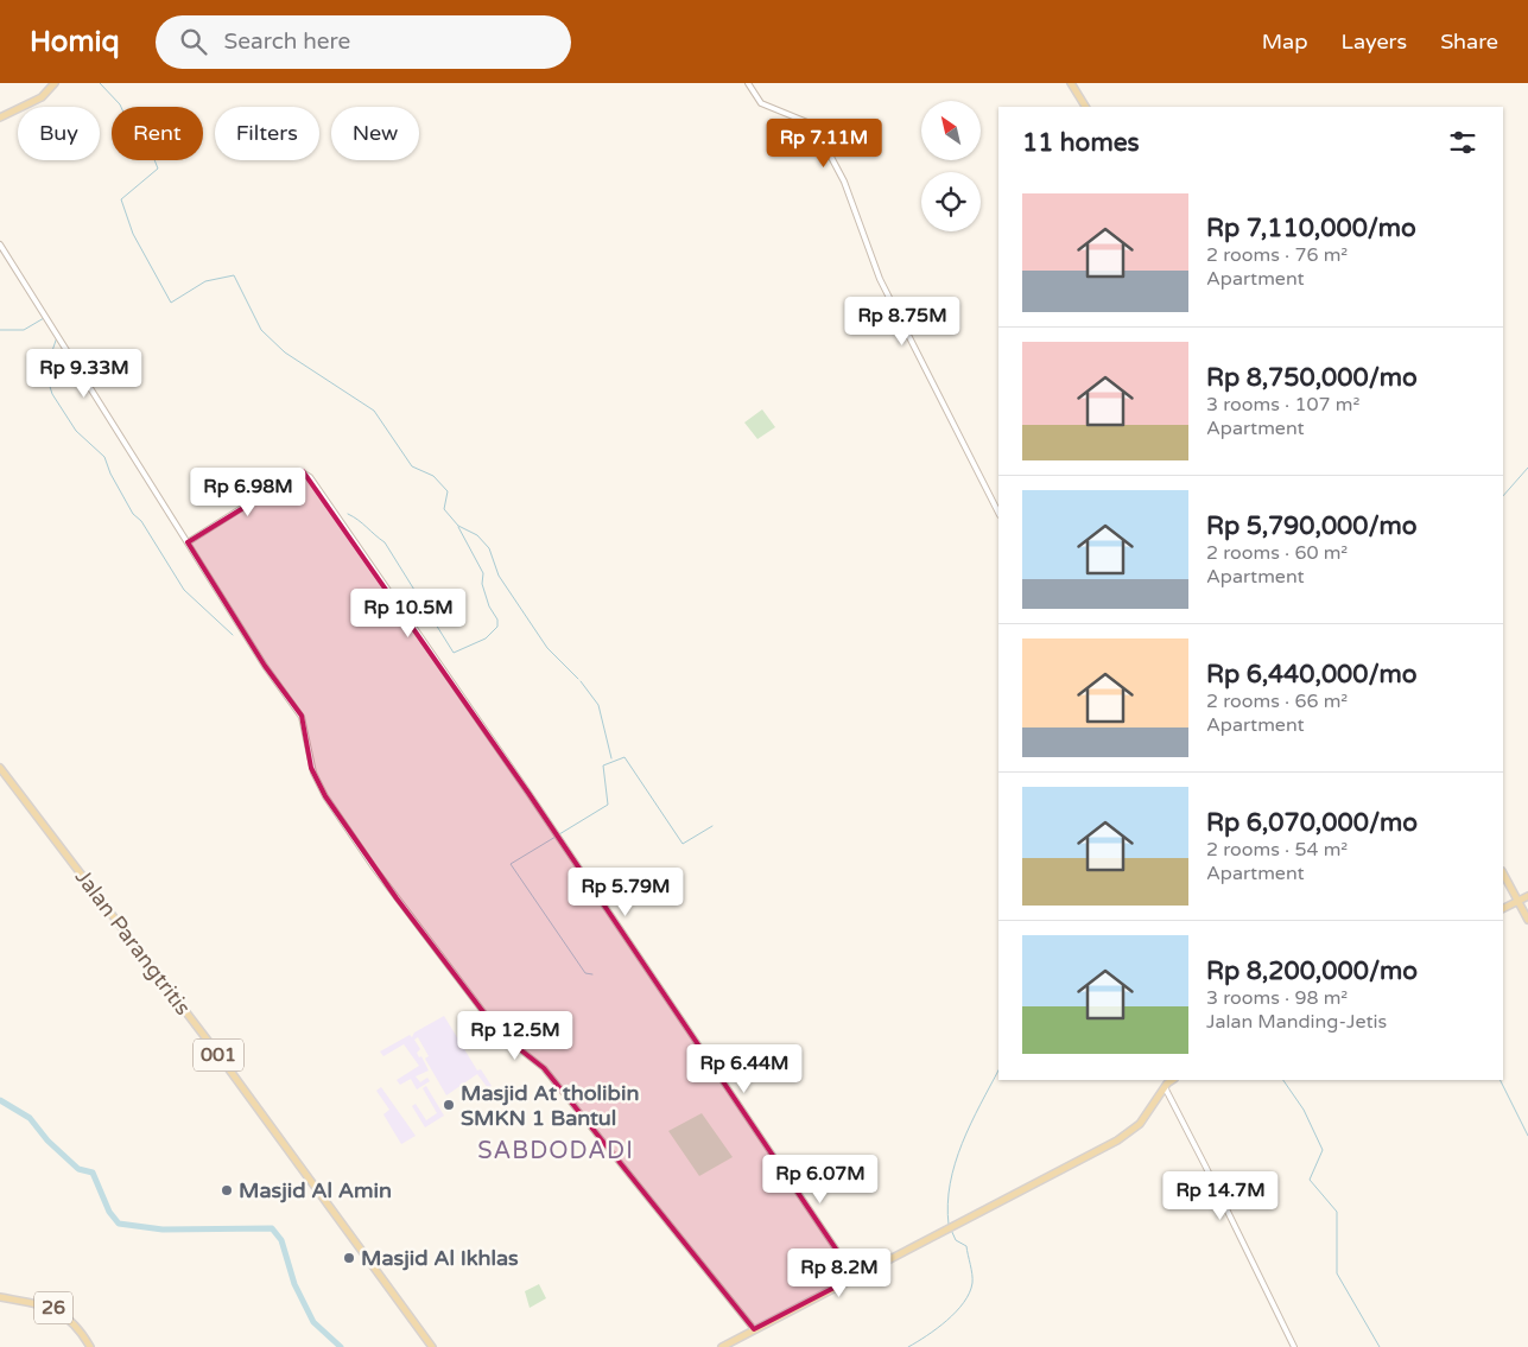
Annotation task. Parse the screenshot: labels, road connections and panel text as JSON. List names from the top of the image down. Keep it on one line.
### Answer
{"streets":{"main road":["Jalan Parangtritis","001","26"]},"districts":["SABDODADI"],"places":["Masjid At tholibin SMKN 1 Bantul","Masjid Al Amin","Masjid Al Ikhlas"],"north":"top left","page":{"header":"Homiq","search":"Search here","nav":["Map","Layers","Share"],"chip":["Buy","Rent","Filters","New"],"heading":"11 homes","price":["Rp 7.11M","Rp 8.75M","Rp 9.33M","Rp 6.98M","Rp 10.5M","Rp 5.79M","Rp 12.5M","Rp 6.44M","Rp 6.07M","Rp 14.7M","Rp 8.2M"],"list":[{"name":"Rp 7,110,000/mo","note":"2 rooms · 76 m² · Apartment"},{"name":"Rp 8,750,000/mo","note":"3 rooms · 107 m² · Apartment"},{"name":"Rp 5,790,000/mo","note":"2 rooms · 60 m² · Apartment"},{"name":"Rp 6,440,000/mo","note":"2 rooms · 66 m² · Apartment"},{"name":"Rp 6,070,000/mo","note":"2 rooms · 54 m² · Apartment"},{"name":"Rp 8,200,000/mo","note":"3 rooms · 98 m² · Jalan Manding-Jetis"}]}}
